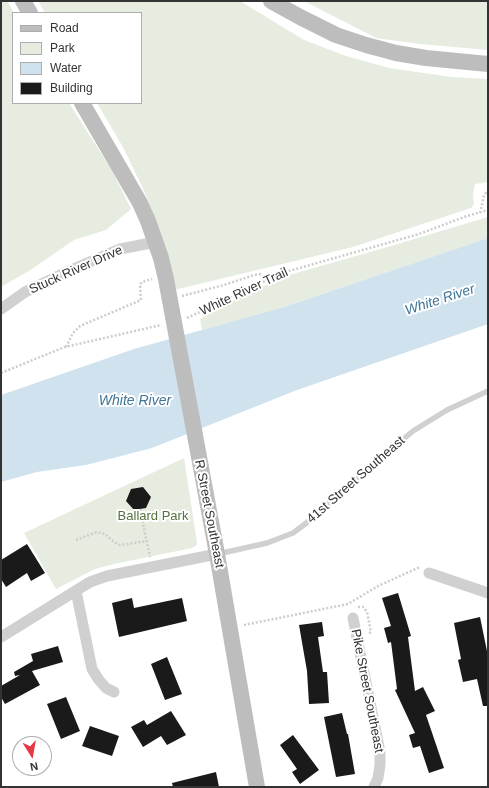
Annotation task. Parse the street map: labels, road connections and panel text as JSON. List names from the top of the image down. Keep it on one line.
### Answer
{"streets":{"street":["Stuck River Drive","R Street Southeast","Pike Street Southeast"],"lane":["41st Street Southeast"],"path":["White River Trail"]},"crossings":[["Stuck River Drive","R Street Southeast"],["41st Street Southeast","R Street Southeast"]],"water":["White River"],"parks":["Ballard Park"],"legend":["Road","Park","Water","Building"],"north":"bottom"}
